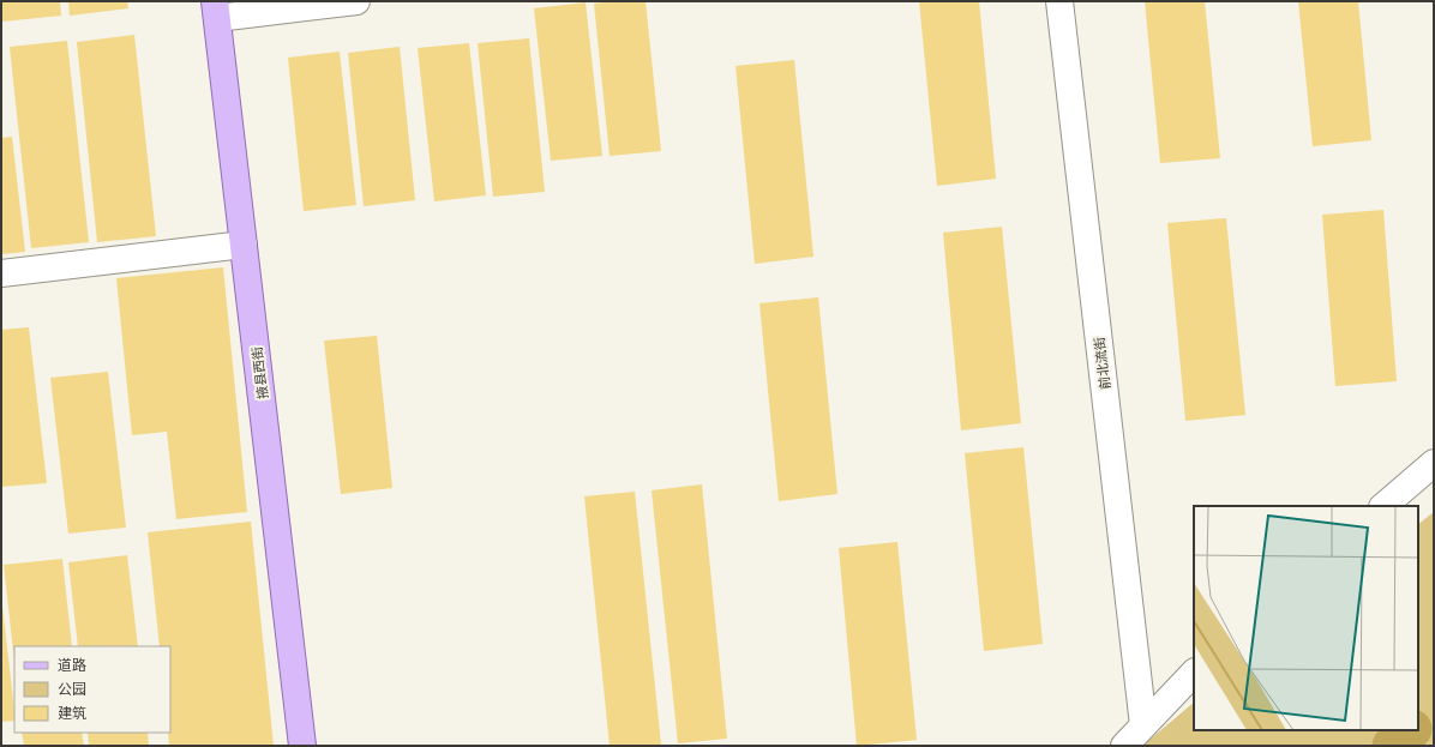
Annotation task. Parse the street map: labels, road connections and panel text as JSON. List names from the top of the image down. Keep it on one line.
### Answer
{"streets":{"main road":["掖县西街"],"street":["前北流街"]},"legend":["道路","公园","建筑"]}
